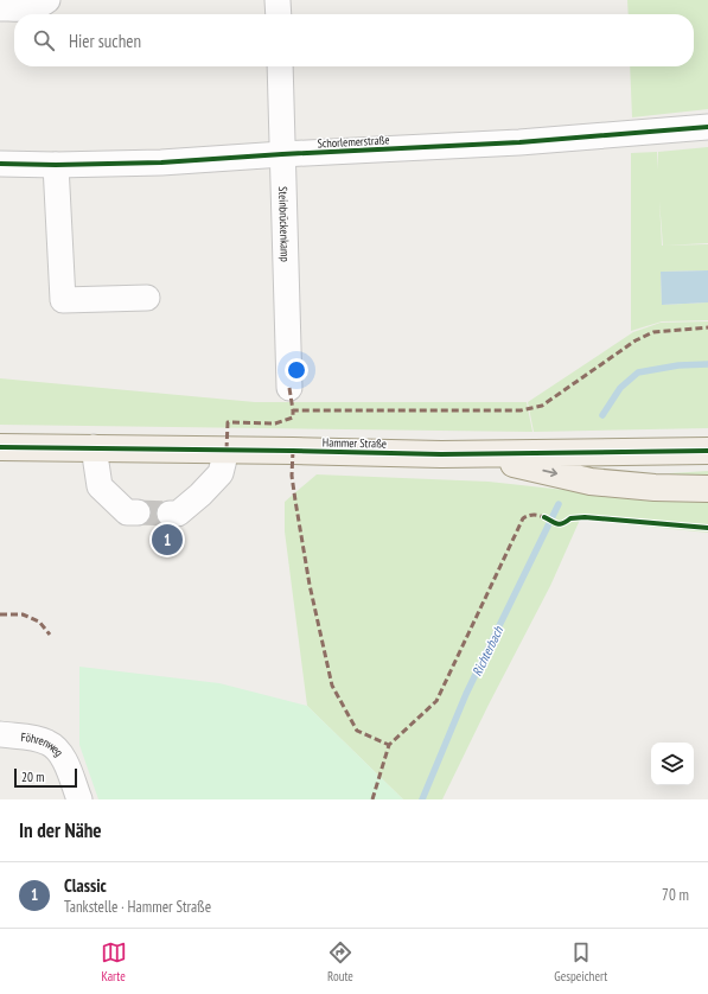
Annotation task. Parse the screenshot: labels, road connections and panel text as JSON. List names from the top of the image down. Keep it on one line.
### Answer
{"streets":{"main road":["Hammer Straße"],"street":["Schorlemerstraße","Steinbrückenkamp","Föhrenweg"]},"crossings":[["Schorlemerstraße","Steinbrückenkamp"]],"water":["Richterbach"],"scale_bar":"20 m","page":{"search":"Hier suchen","pins":"1","scale":"20 m","heading":"In der Nähe","list":[{"mark":"1","name":"Classic","note":"Tankstelle · Hammer Straße","value":"70 m"}],"nav":["Karte","Route","Gespeichert"]}}
